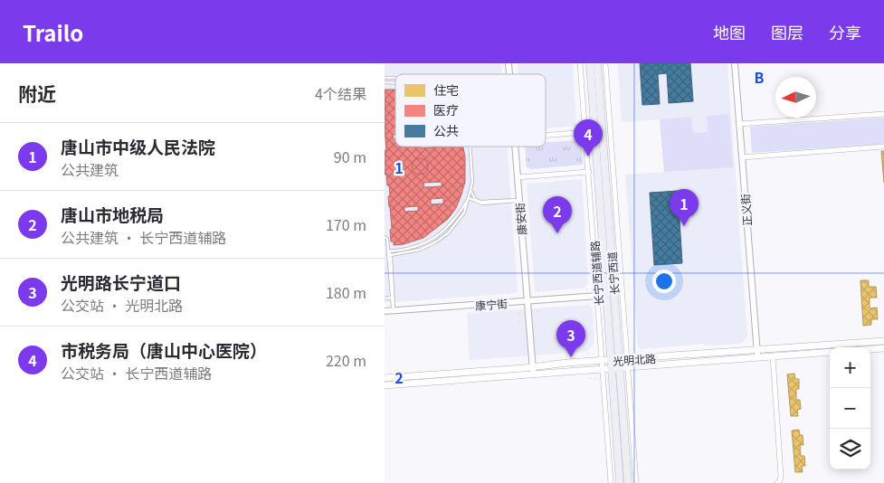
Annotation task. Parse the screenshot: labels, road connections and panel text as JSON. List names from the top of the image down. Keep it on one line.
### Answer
{"streets":{"main road":["长宁西道","光明北路"],"street":["正义街","康安街","长宁西道辅路","康宁街"]},"crossings":[["正义街","光明北路"],["康安街","康宁街"],["康安街","光明北路"],["长宁西道辅路","康宁街"],["长宁西道辅路","光明北路"],["长宁西道","光明北路"]],"legend":["住宅","医疗","公共"],"north":"left","page":{"header":"Trailo","nav":["地图","图层","分享"],"heading":["附近","4个结果"],"pins":["4","1","2","3"],"list":[{"mark":"1","name":"唐山市中级人民法院","note":"公共建筑","value":"90 m"},{"mark":"2","name":"唐山市地税局","note":"公共建筑 · 长宁西道辅路","value":"170 m"},{"mark":"3","name":"光明路长宁道口","note":"公交站 · 光明北路","value":"180 m"},{"mark":"4","name":"市税务局（唐山中心医院）","note":"公交站 · 长宁西道辅路","value":"220 m"}],"map_buttons":["+","−"]},"grid":{"columns":["B"],"rows":["1","2"]}}
